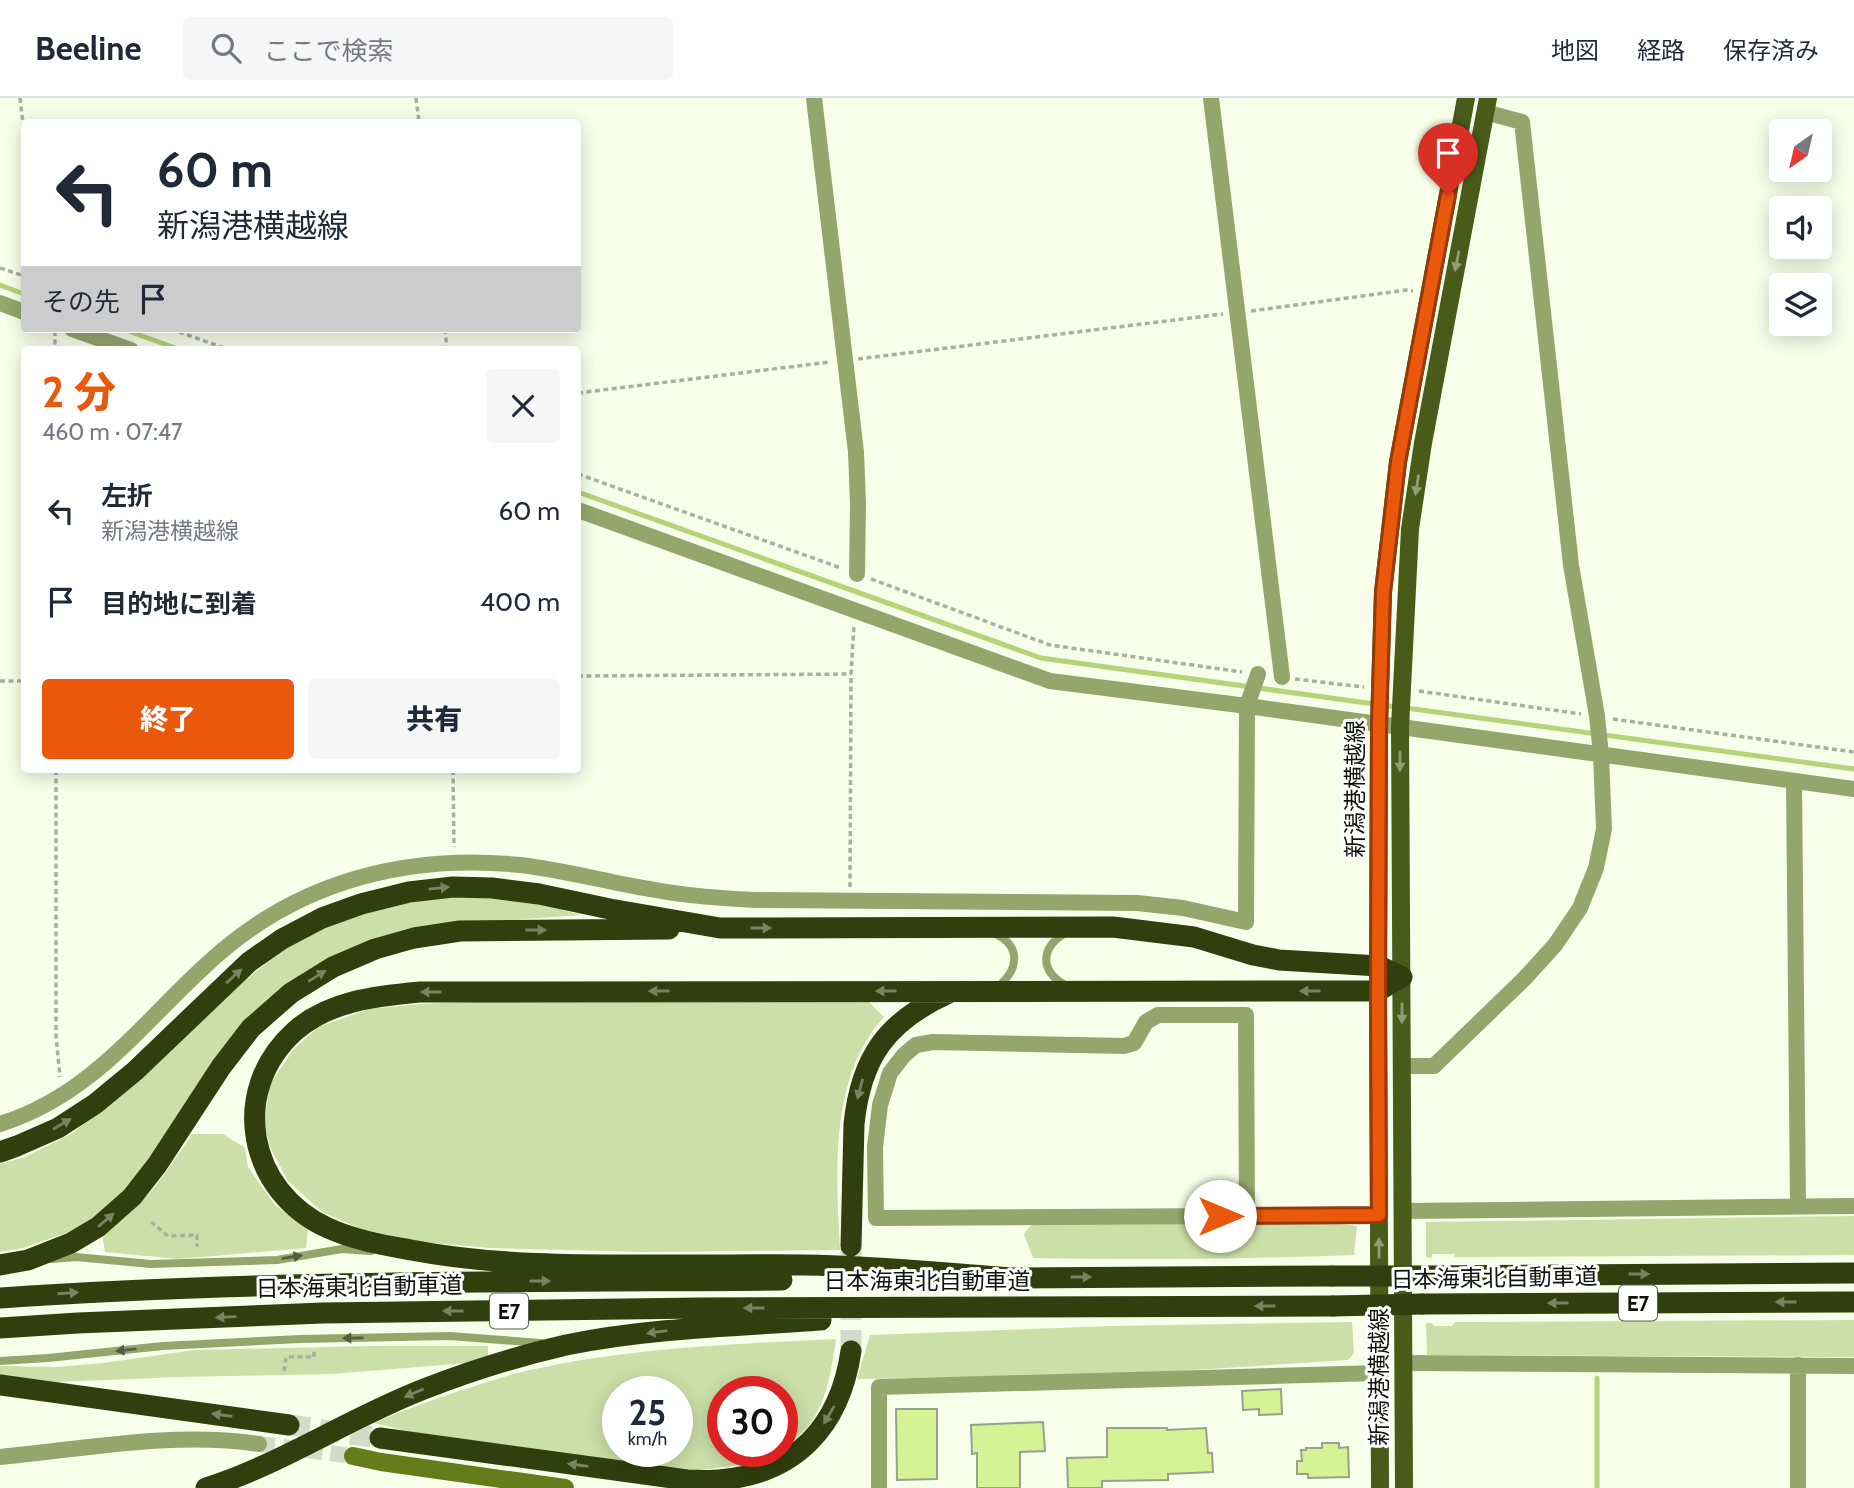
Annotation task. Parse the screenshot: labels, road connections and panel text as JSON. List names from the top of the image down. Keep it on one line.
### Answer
{"streets":{"highway":["日本海東北自動車道","E7"],"main road":["新潟港横越線"]},"north":"bottom left","page":{"header":"Beeline","search":"ここで検索","nav":["地図","経路","保存済み"],"turn":["60 m","新潟港横越線"],"then":"その先","heading":["2 分","460 m · 07:47"],"list":[{"name":"左折","note":"新潟港横越線","value":"60 m"},{"name":"目的地に到着","value":"400 m"}],"buttons":["終了","共有"],"speed":"25 km/h","limit":"30"}}
